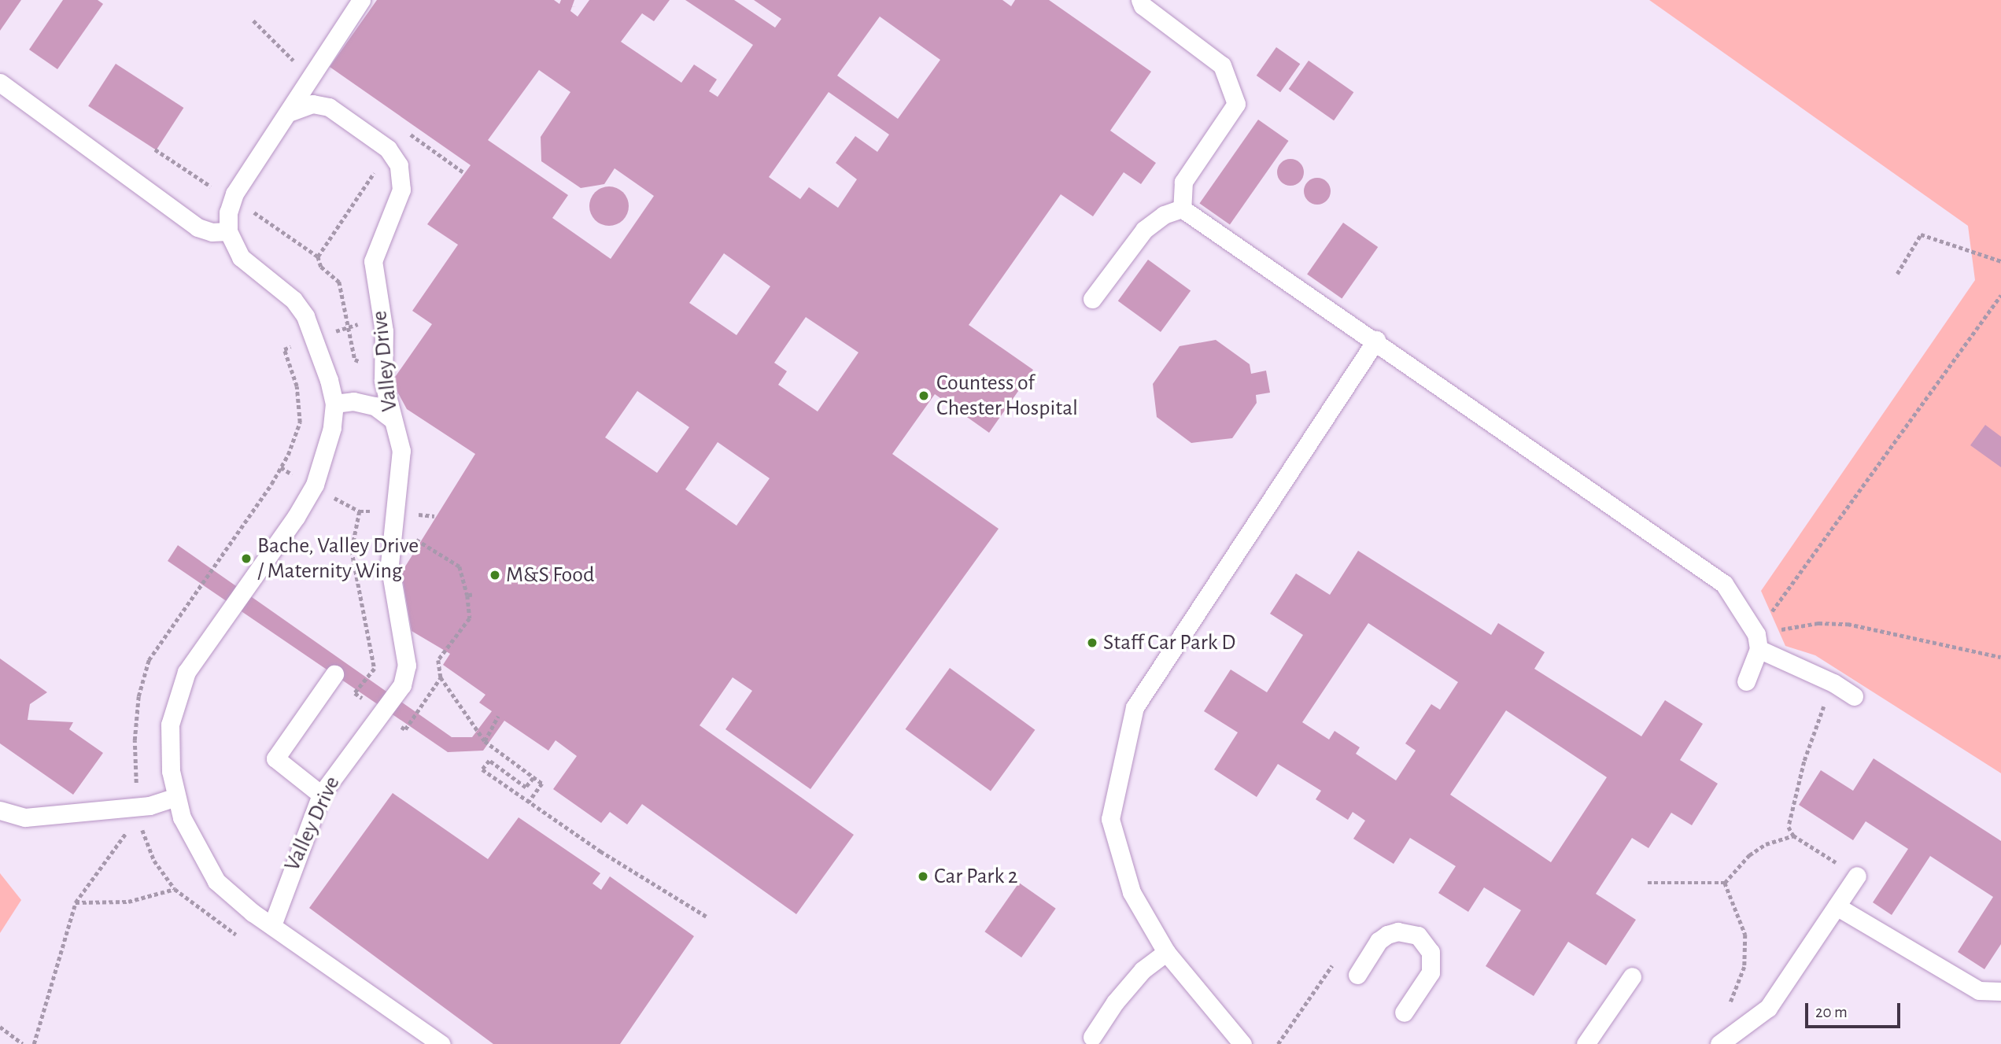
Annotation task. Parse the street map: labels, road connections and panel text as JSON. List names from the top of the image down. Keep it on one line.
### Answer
{"streets":{"lane":["Valley Drive"]},"places":["Countess of Chester Hospital","Bache, Valley Drive / Maternity Wing","M&S Food","Staff Car Park D","Car Park 2"],"scale_bar":"20 m"}
